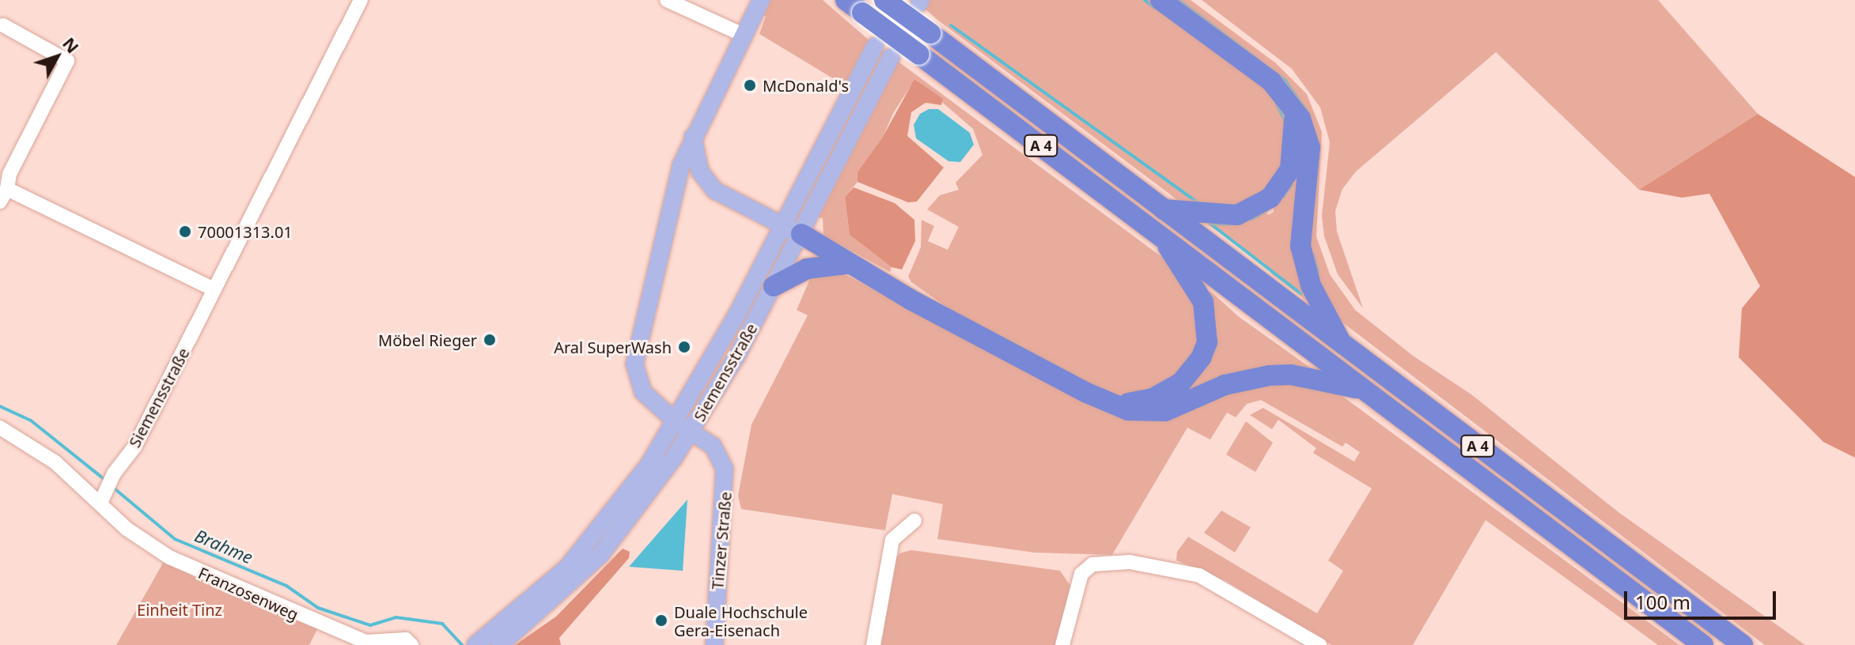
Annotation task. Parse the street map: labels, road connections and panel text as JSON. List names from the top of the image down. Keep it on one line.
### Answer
{"streets":{"highway":["A 4"],"main road":["Siemensstraße","Tinzer Straße"],"street":["Franzosenweg"]},"crossings":[["Siemensstraße","Tinzer Straße"],["Siemensstraße","Franzosenweg"]],"water":["Brahme"],"parks":["Einheit Tinz"],"places":["McDonald's","70001313.01","Möbel Rieger","Aral SuperWash","Duale Hochschule Gera-Eisenach"],"scale_bar":"100 m","north":"top right"}
